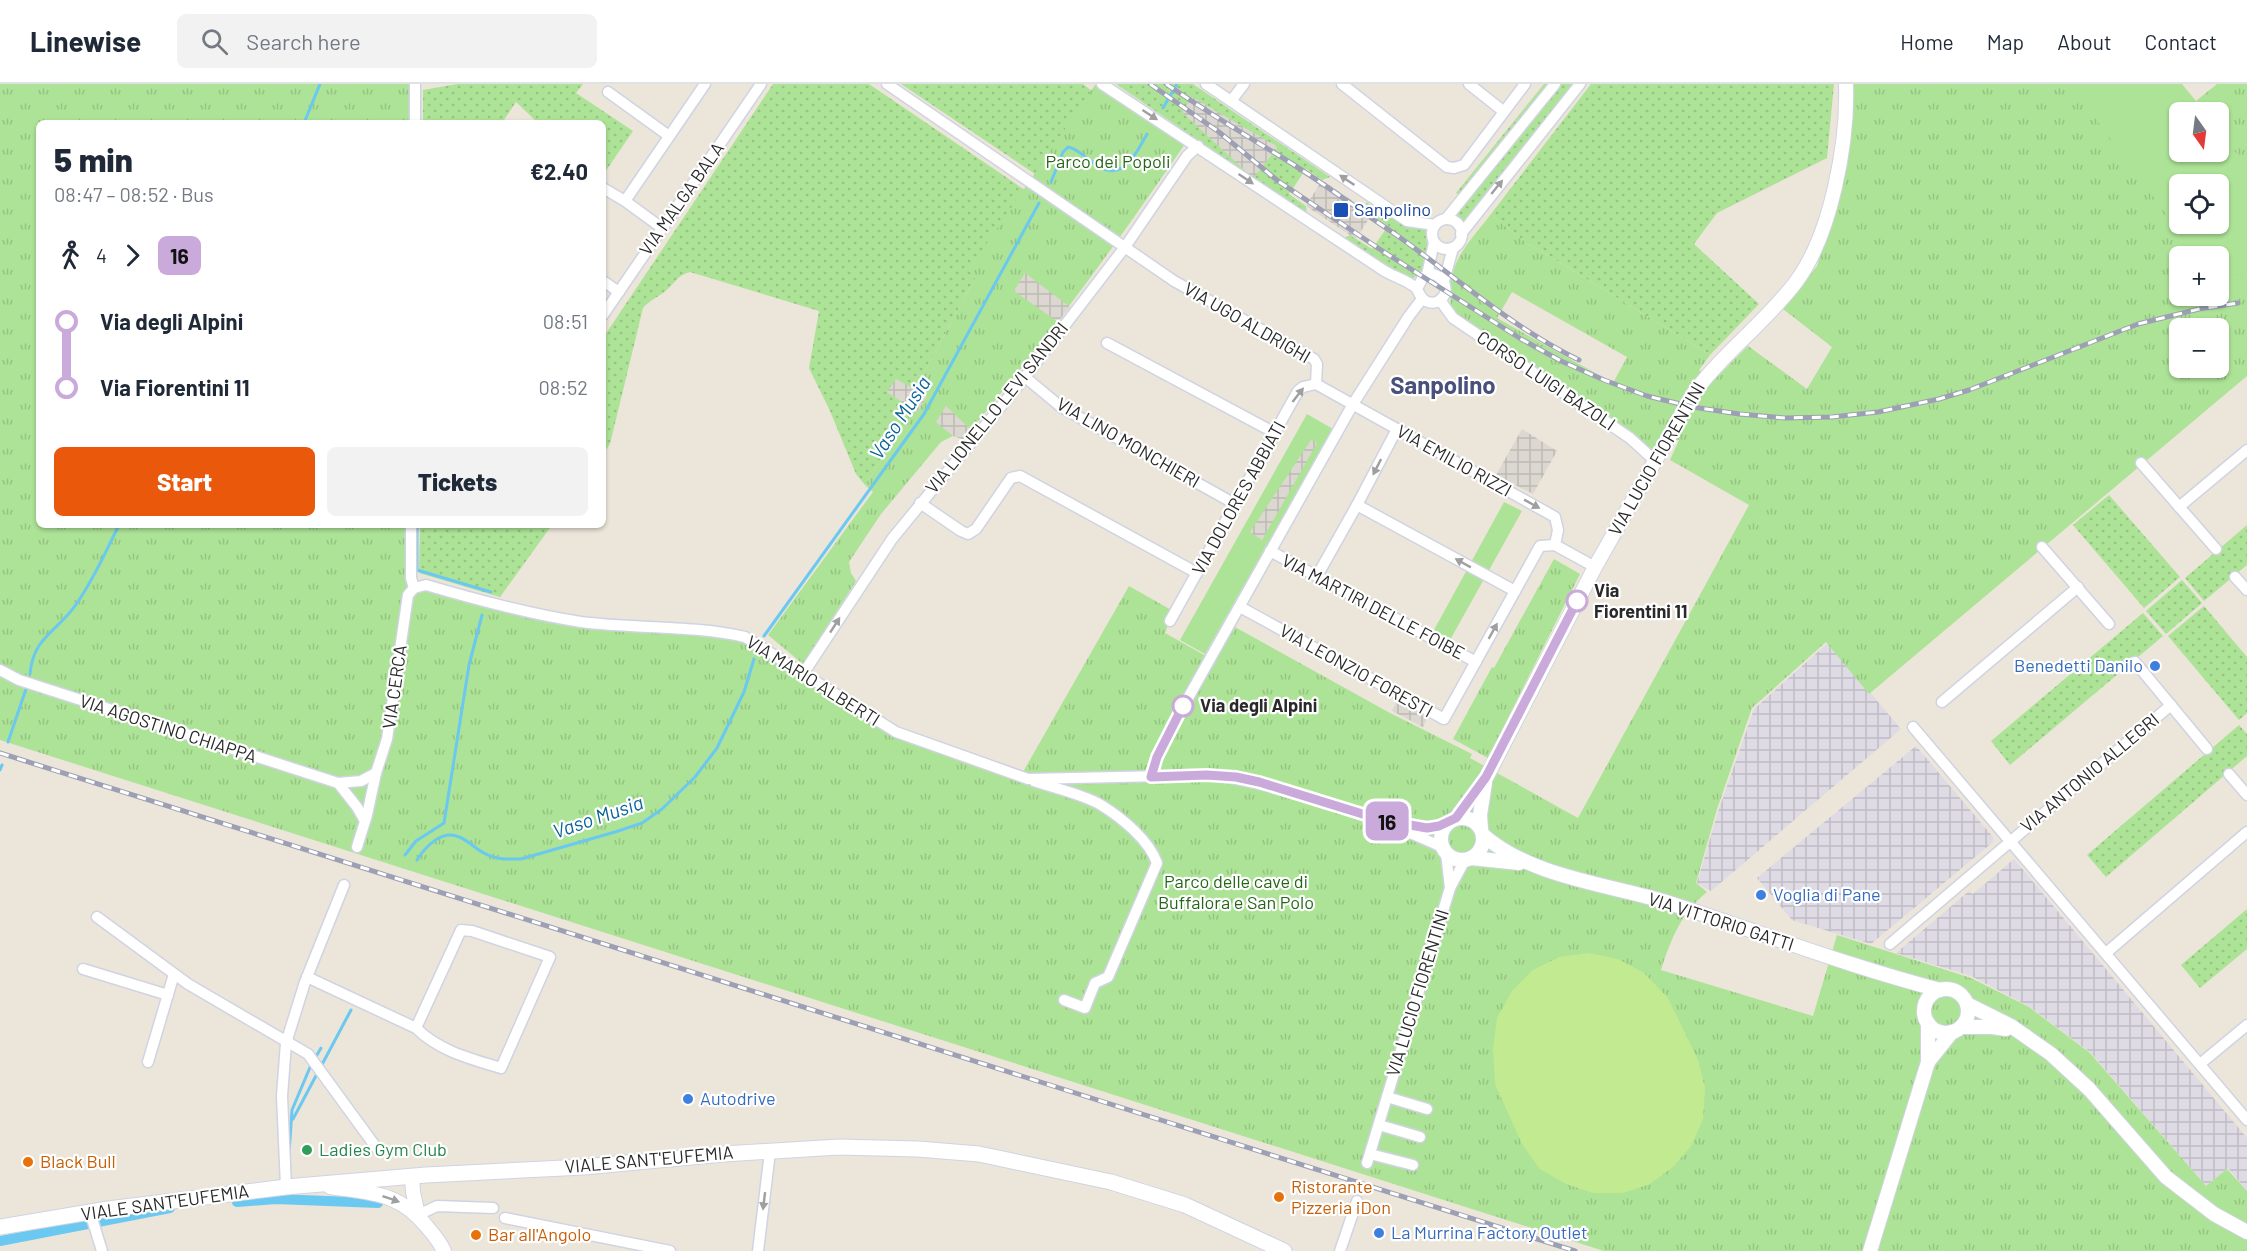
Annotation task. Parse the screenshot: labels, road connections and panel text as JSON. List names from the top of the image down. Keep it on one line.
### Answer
{"streets":{"main road":["VIALE SANT'EUFEMIA"],"street":["VIA MALGA BALA","VIA UGO ALDRIGHI","CORSO LUIGI BAZOLI","VIA LIONELLO LEVI SANDRI","VIA LINO MONCHIERI","VIA LUCIO FIORENTINI","VIA EMILIO RIZZI","VIA DOLORES ABBIATI","VIA MARTIRI DELLE FOIBE","VIA LEONZIO FORESTI","VIA MARIO ALBERTI","VIA CERCA","VIA AGOSTINO CHIAPPA","VIA ANTONIO ALLEGRI","VIA VITTORIO GATTI"]},"crossings":[["VIA UGO ALDRIGHI","VIA LIONELLO LEVI SANDRI"],["VIA UGO ALDRIGHI","VIA EMILIO RIZZI"],["VIA UGO ALDRIGHI","VIA DOLORES ABBIATI"],["CORSO LUIGI BAZOLI","VIA LUCIO FIORENTINI"],["VIA LIONELLO LEVI SANDRI","VIA LINO MONCHIERI"],["VIA LIONELLO LEVI SANDRI","VIA MARIO ALBERTI"],["VIA LINO MONCHIERI","VIA DOLORES ABBIATI"],["VIA LUCIO FIORENTINI","VIA MARIO ALBERTI"],["VIA LUCIO FIORENTINI","VIA VITTORIO GATTI"],["VIA EMILIO RIZZI","VIA LEONZIO FORESTI"],["VIA MARTIRI DELLE FOIBE","VIA LEONZIO FORESTI"],["VIA MARIO ALBERTI","VIA CERCA"],["VIA MARIO ALBERTI","VIA VITTORIO GATTI"],["VIA CERCA","VIA AGOSTINO CHIAPPA"]],"districts":["Sanpolino"],"water":["Vaso Musia"],"parks":["Parco dei Popoli","Parco delle cave di Buffalora e San Polo"],"places":{"transit":["Sanpolino"],"other":["Via Fiorentini 11","Benedetti Danilo","Via degli Alpini","Voglia di Pane","Autodrive","Ladies Gym Club","Black Bull","Ristorante Pizzeria iDon","La Murrina Factory Outlet","Bar all'Angolo"]},"lines":["bus line 16"],"north":"bottom","page":{"header":"Linewise","search":"Search here","nav":["Home","Map","About","Contact"],"on_map":"16","map_buttons":["+","−"],"heading":["5 min","08:47 – 08:52 · Bus","€2.40"],"legs":["4","16"],"list":[{"name":"Via degli Alpini","value":"08:51"},{"name":"Via Fiorentini 11","value":"08:52"}],"buttons":["Start","Tickets"]}}
